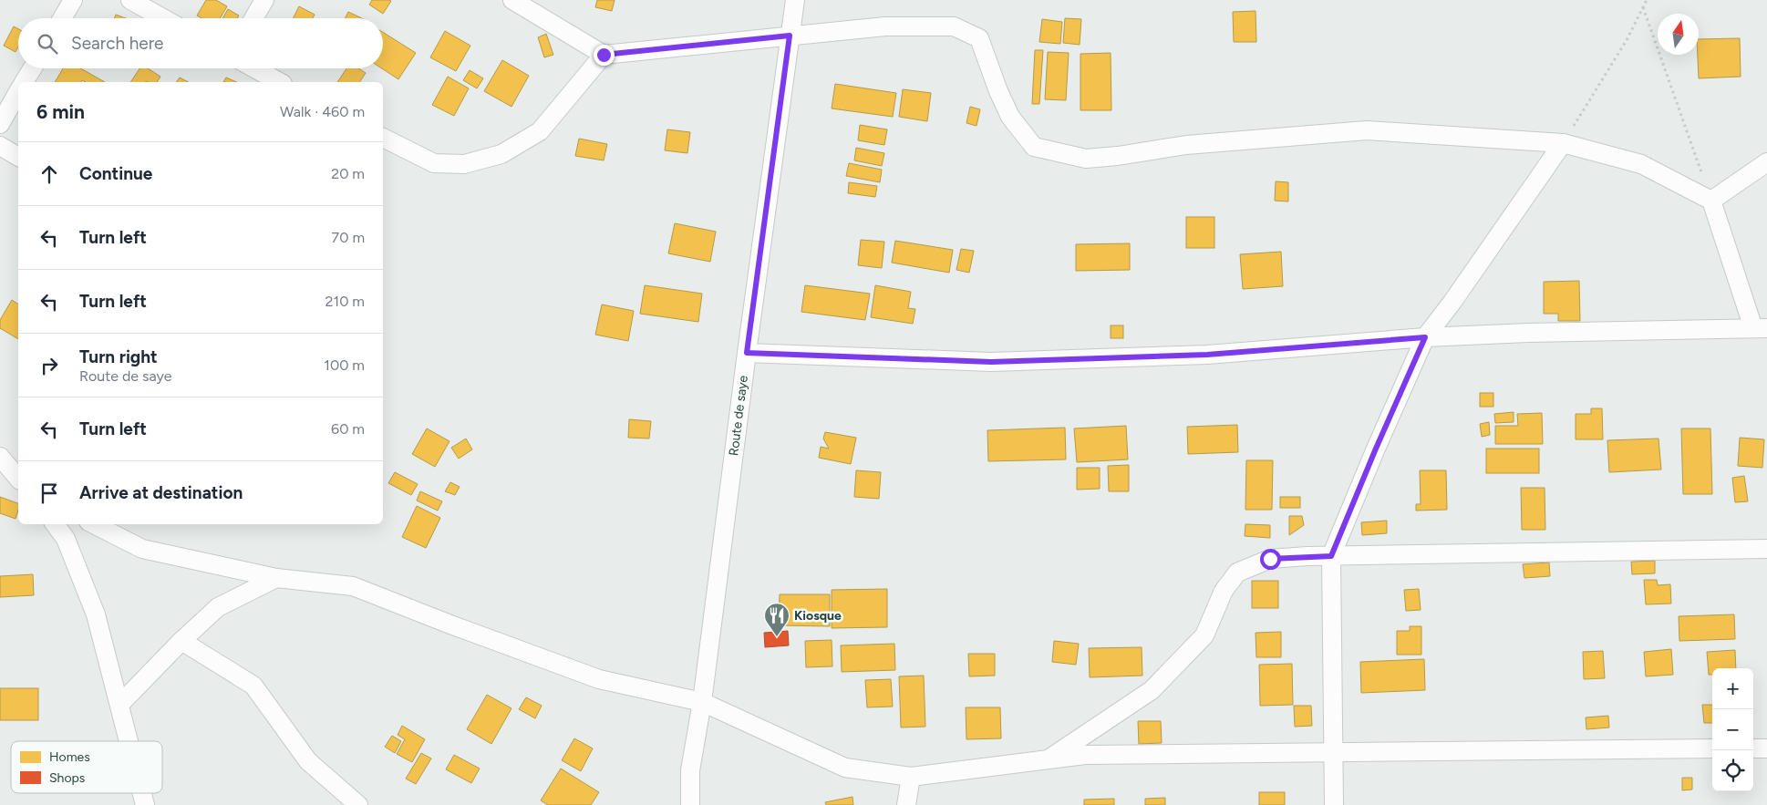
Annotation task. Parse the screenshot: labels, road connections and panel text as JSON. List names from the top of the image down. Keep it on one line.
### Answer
{"streets":{"street":["Route de saye"]},"places":{"restaurant":["Kiosque"]},"legend":["Homes","Shops"],"north":"top","page":{"search":"Search here","heading":["6 min","Walk · 460 m"],"list":[["Continue","20 m"],["Turn left","70 m"],["Turn left","210 m"],["Turn right","Route de saye","100 m"],["Turn left","60 m"],"Arrive at destination"],"map_buttons":["+","−"]}}
